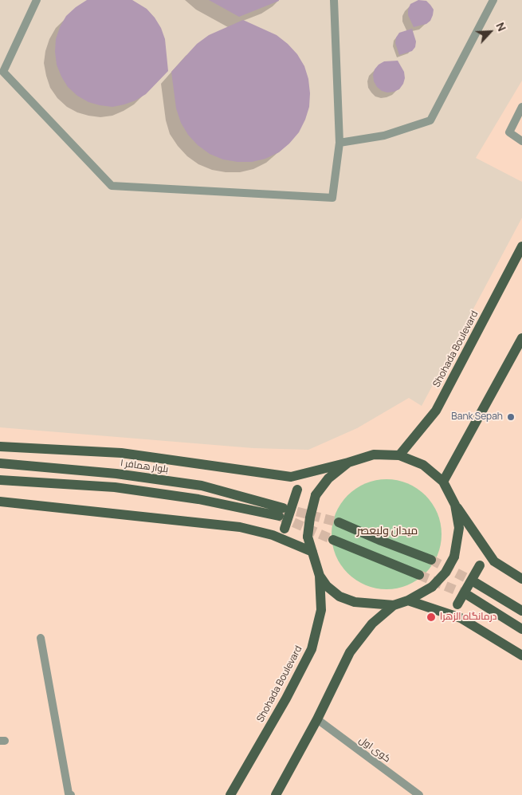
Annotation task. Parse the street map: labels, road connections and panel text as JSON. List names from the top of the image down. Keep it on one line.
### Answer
{"streets":{"main road":["Shohada Boulevard","بلوار همافر ۱"],"street":["کوی اول"]},"districts":["میدان ولیعصر"],"places":["Bank Sepah","درمانگاه الزهرا"],"north":"top right"}
